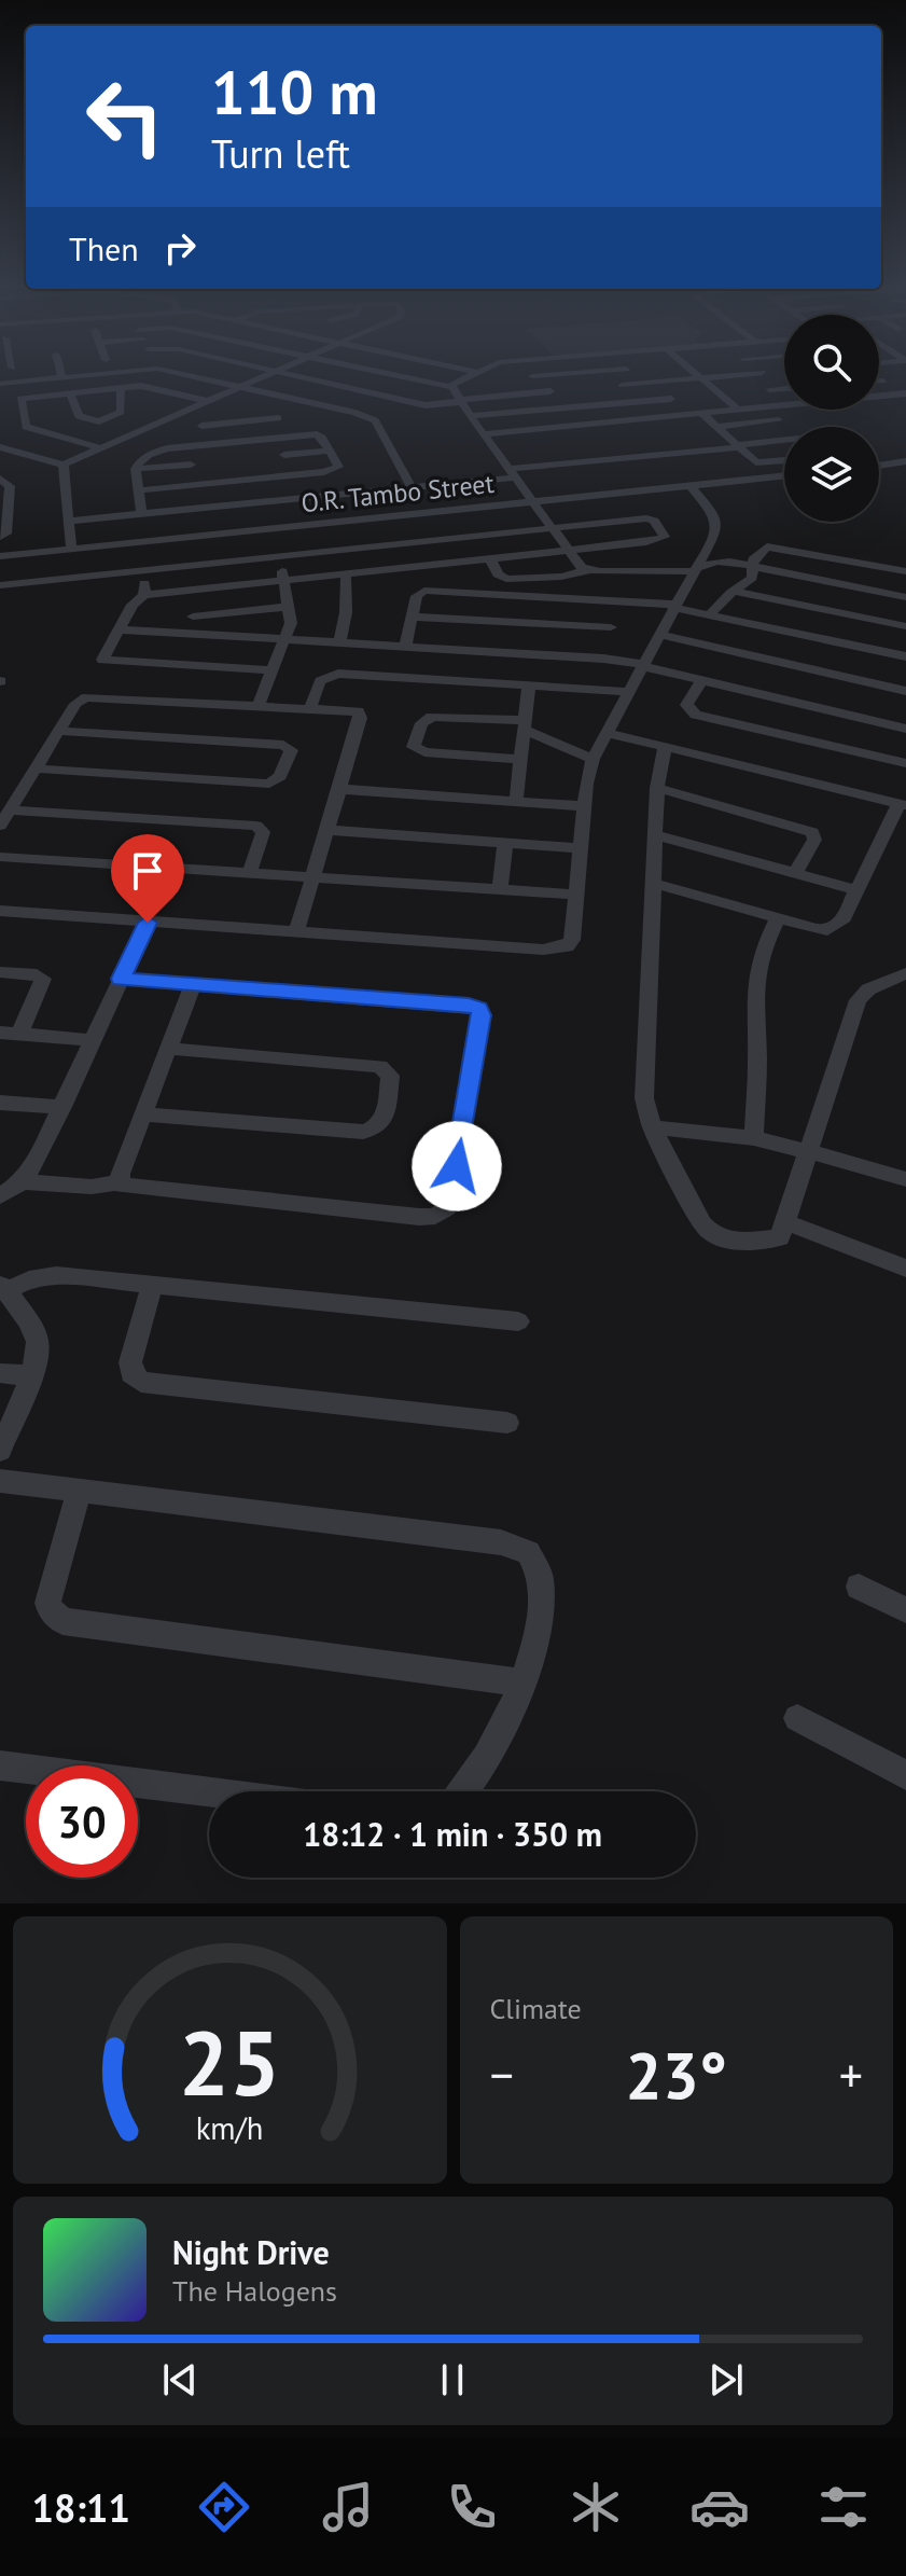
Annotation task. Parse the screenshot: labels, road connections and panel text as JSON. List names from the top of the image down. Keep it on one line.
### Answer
{"streets":{"street":["O.R. Tambo Street"]},"page":{"turn":["110 m","Turn left"],"then":"Then","limit":"30","trip":"18:12 · 1 min · 350 m","tile":"Climate","heat":["−","23°","+"],"song":["Night Drive","The Halogens"],"tabs":"18:11","gauge":["25","km/h"]}}
